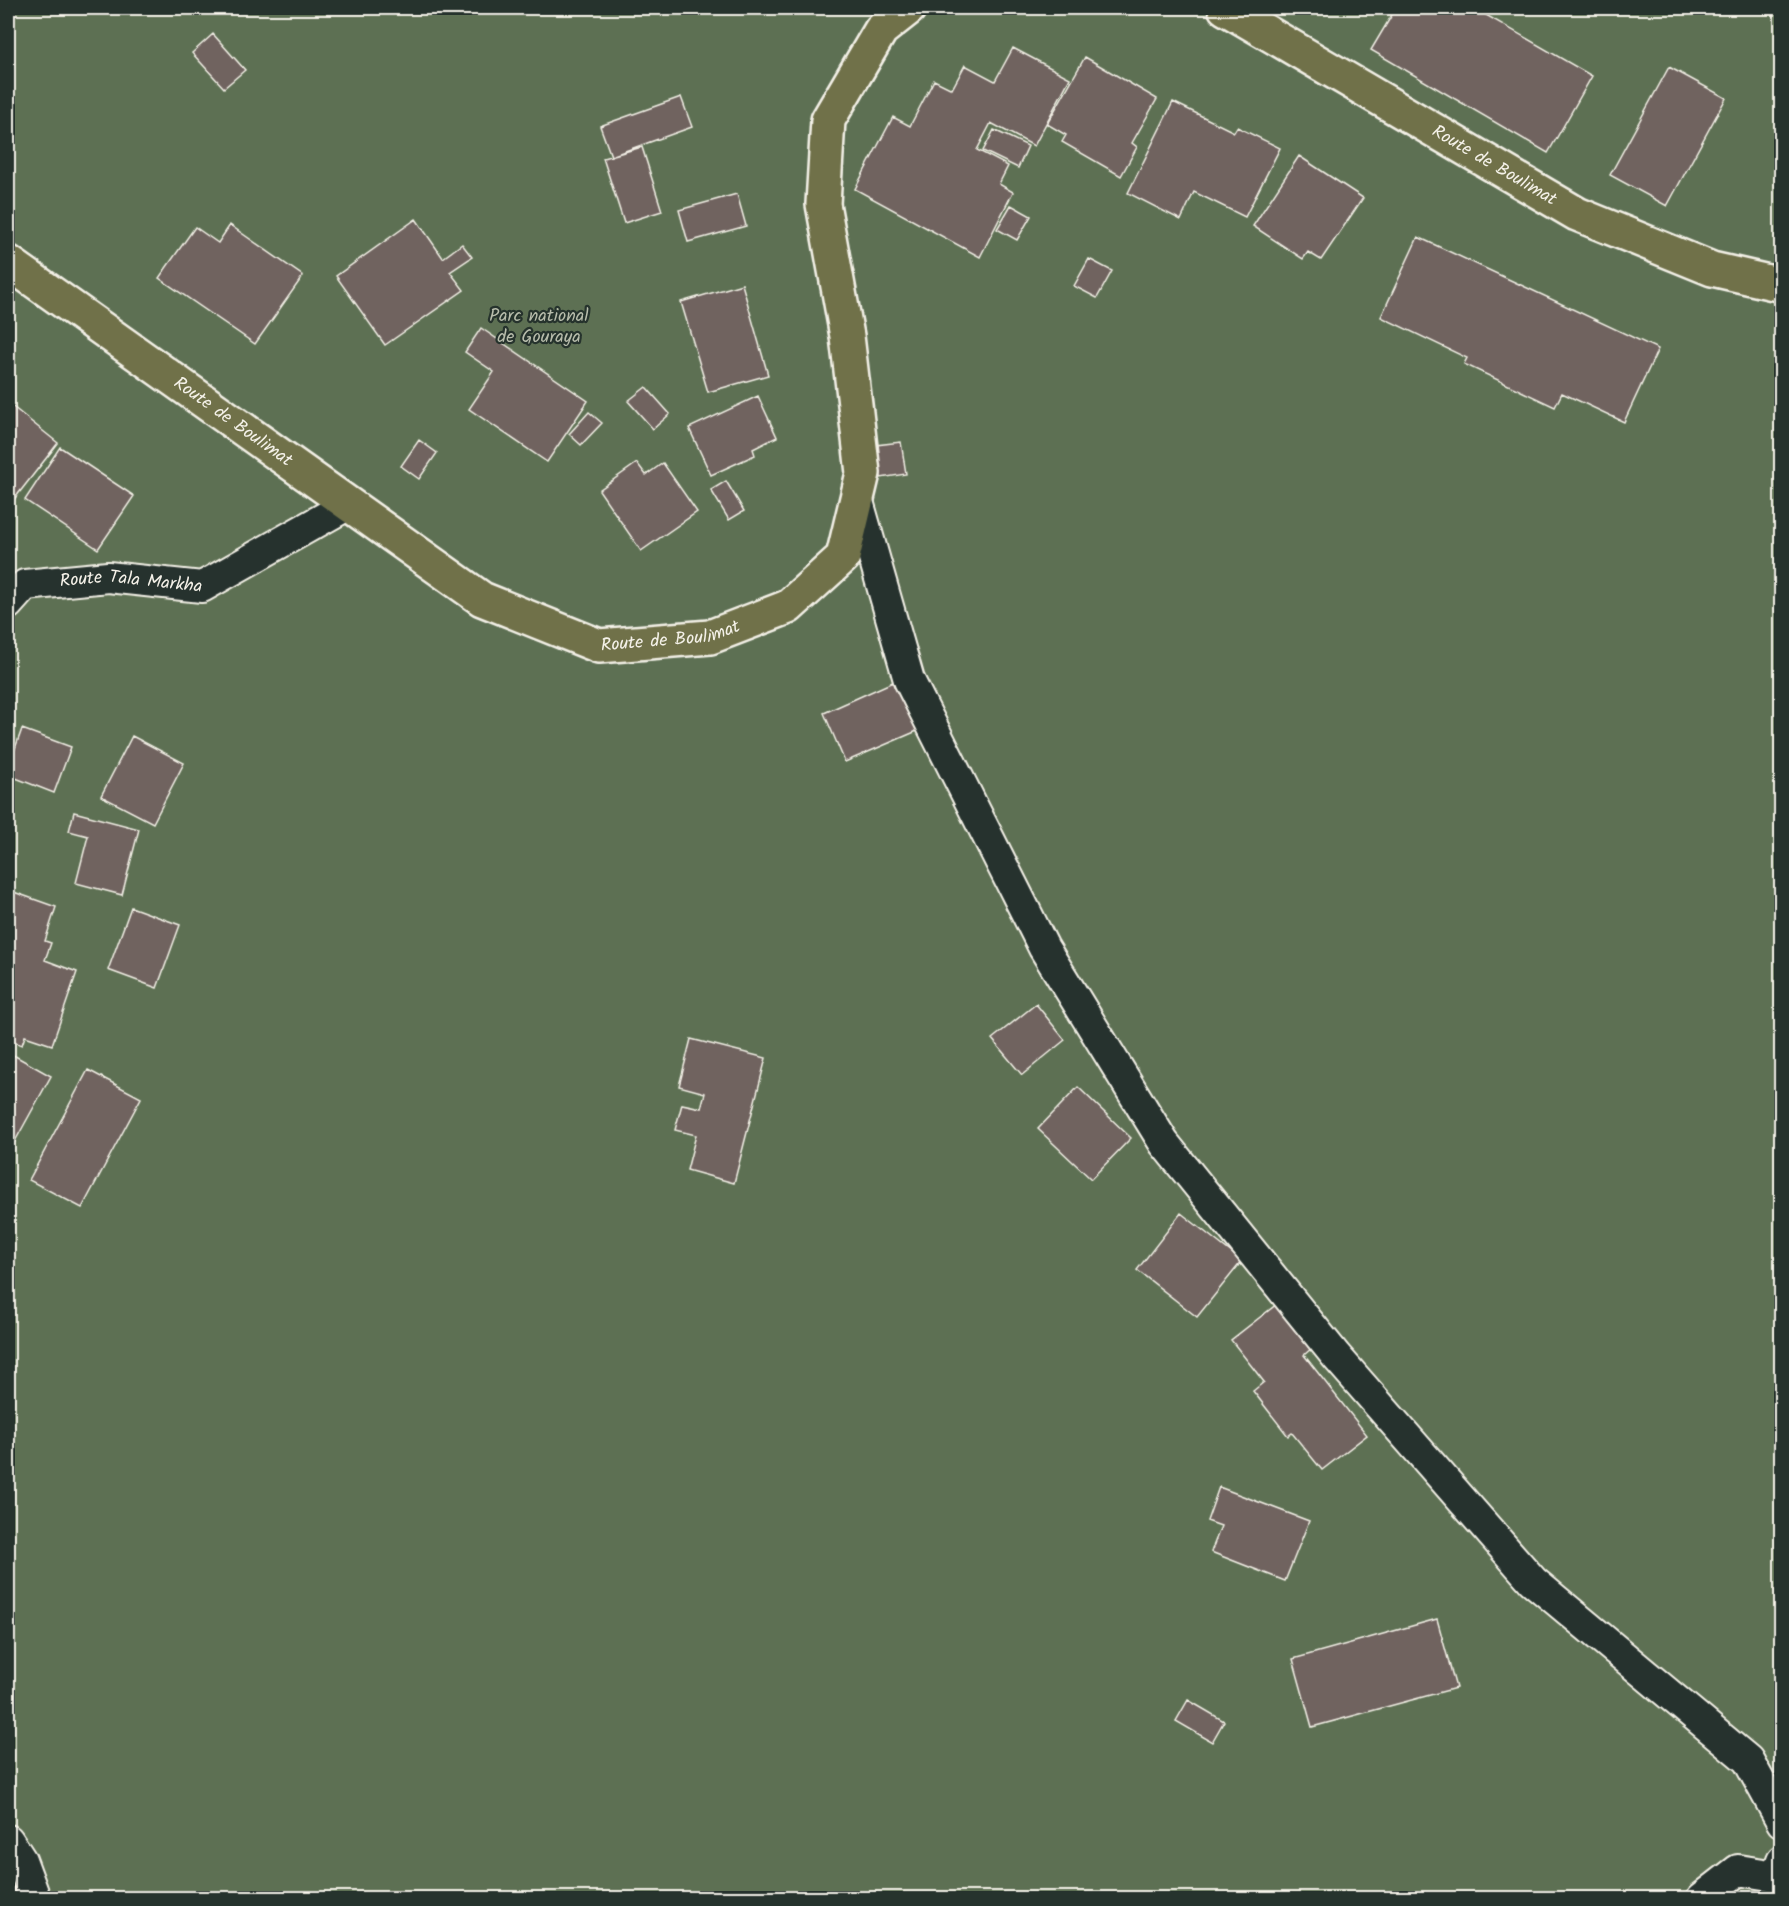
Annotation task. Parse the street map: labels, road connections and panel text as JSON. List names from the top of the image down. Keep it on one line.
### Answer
{"streets":{"main road":["Route de Boulimat"],"street":["Route Tala Markha"]},"crossings":[["Route de Boulimat","Route Tala Markha"]],"parks":["Parc national de Gouraya"]}
